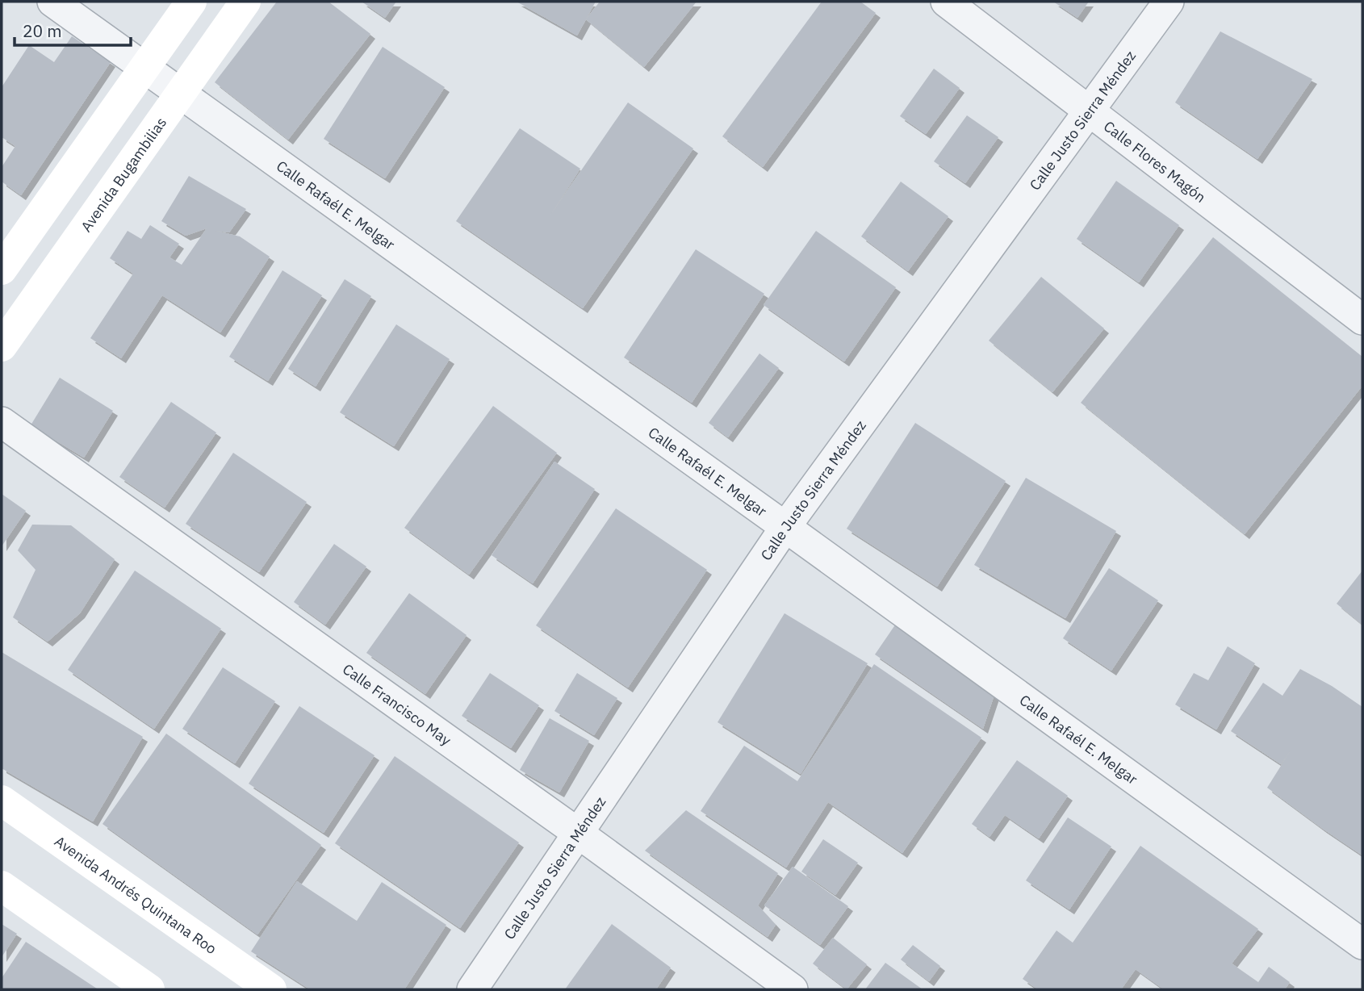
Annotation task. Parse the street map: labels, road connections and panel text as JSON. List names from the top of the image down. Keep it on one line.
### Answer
{"streets":{"main road":["Avenida Bugambilias","Avenida Andrés Quintana Roo"],"street":["Calle Justo Sierra Méndez","Calle Flores Magón","Calle Rafaél E. Melgar","Calle Francisco May"]},"crossings":[["Calle Justo Sierra Méndez","Calle Flores Magón"],["Calle Justo Sierra Méndez","Calle Rafaél E. Melgar"],["Calle Justo Sierra Méndez","Calle Francisco May"],["Avenida Bugambilias","Calle Rafaél E. Melgar"]],"scale_bar":"20 m"}
